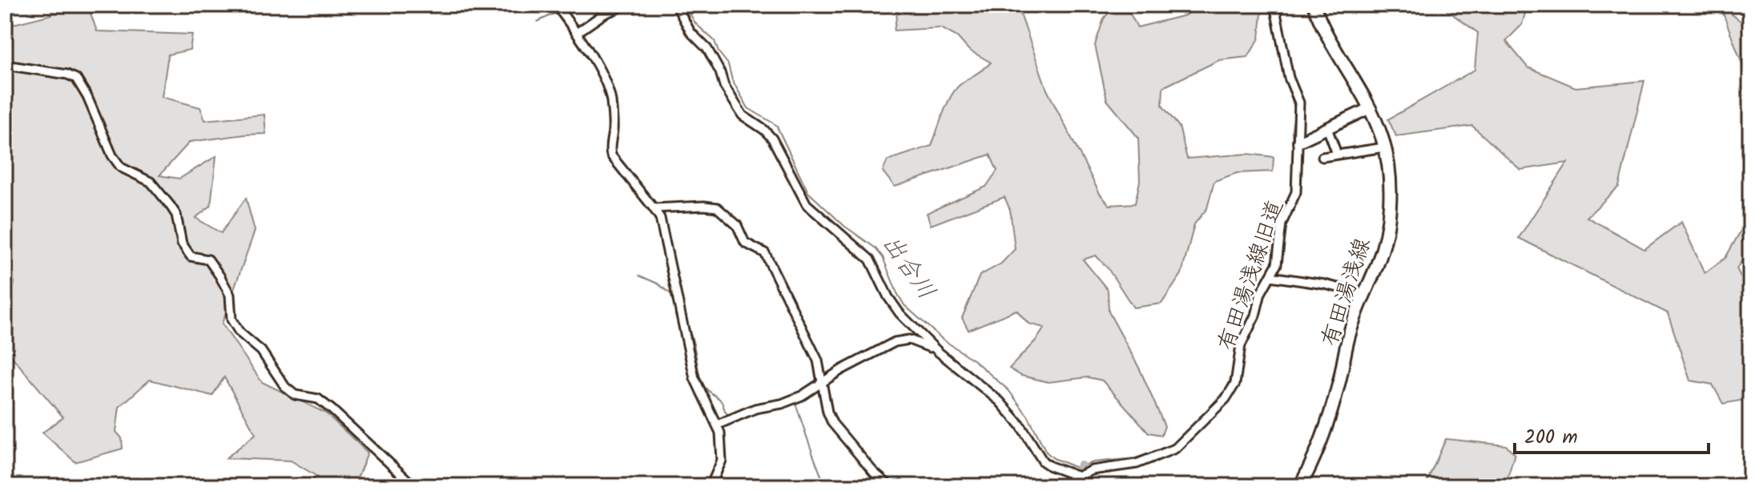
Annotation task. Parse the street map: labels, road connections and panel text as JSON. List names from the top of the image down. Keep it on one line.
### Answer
{"streets":{"main road":["有田湯浅線"],"street":["有田湯浅線旧道"]},"water":["出合川"],"scale_bar":"200 m"}
